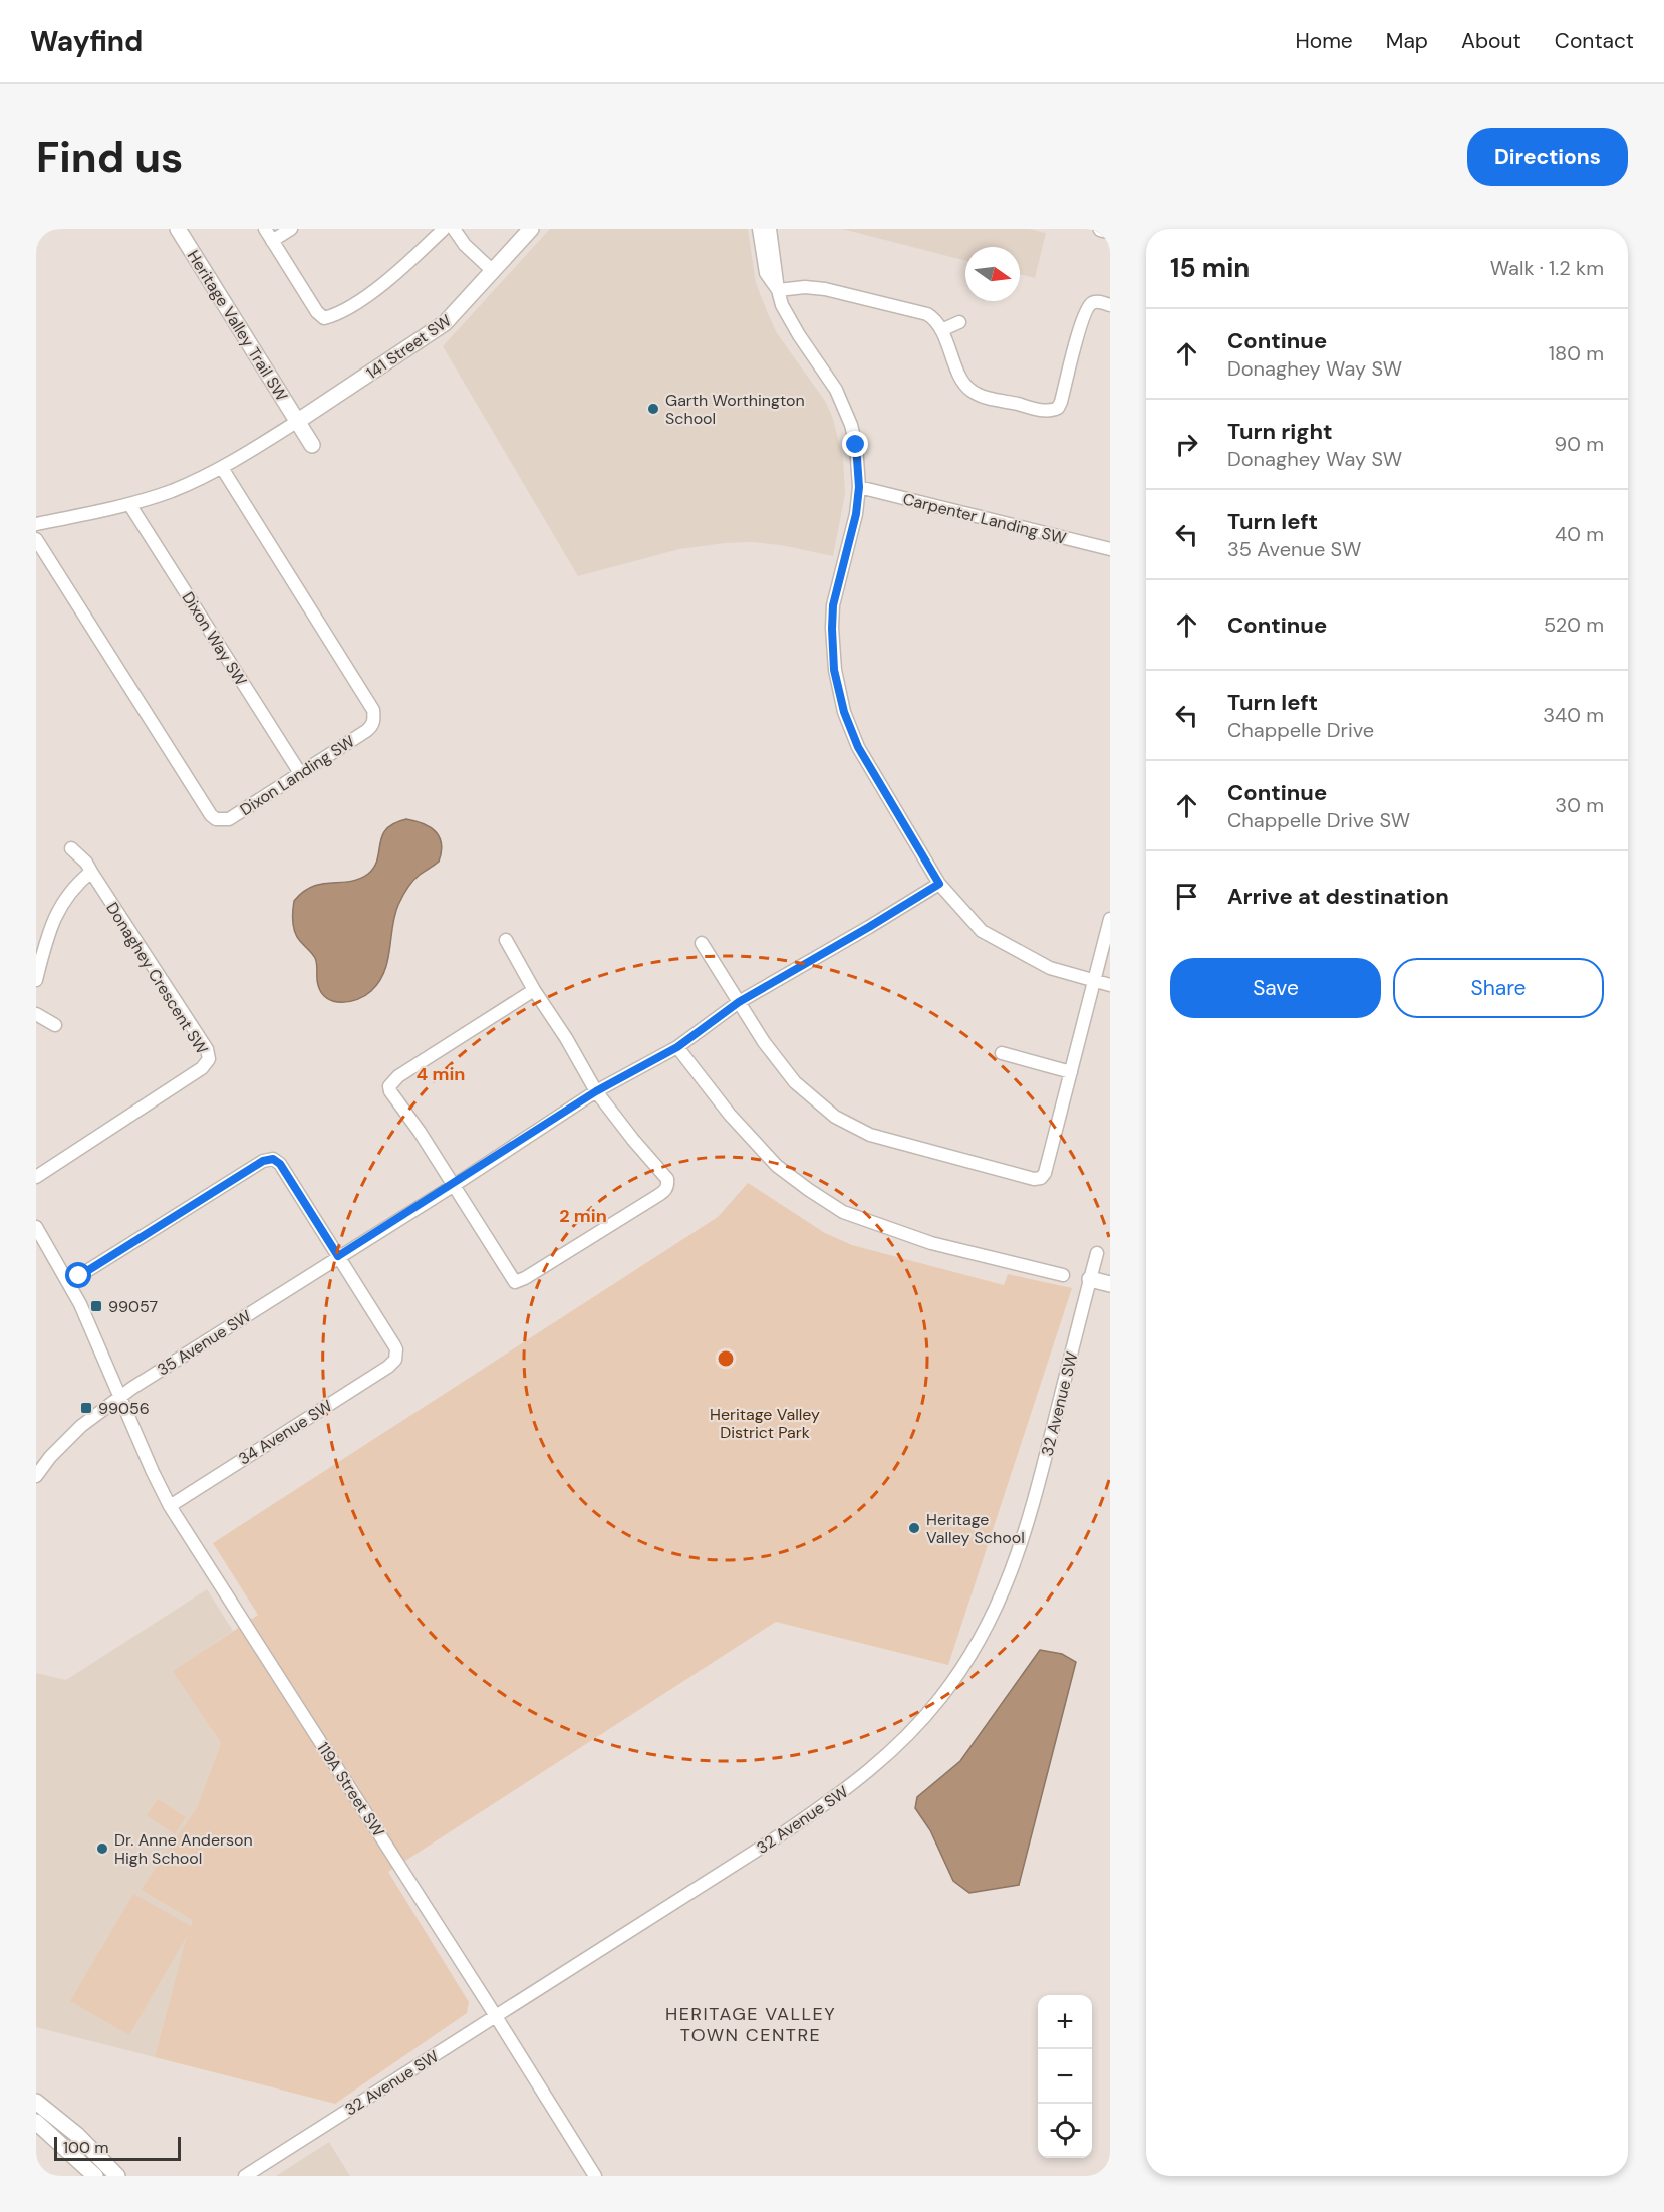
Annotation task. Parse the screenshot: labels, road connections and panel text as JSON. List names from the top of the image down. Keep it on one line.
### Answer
{"streets":{"main road":["Heritage Valley Trail SW","141 Street SW"],"street":["Carpenter Landing SW","Dixon Way SW","Dixon Landing SW","Donaghey Crescent SW","35 Avenue SW","32 Avenue SW","34 Avenue SW","119A Street SW"]},"crossings":[["Heritage Valley Trail SW","141 Street SW"],["Dixon Way SW","Dixon Landing SW"],["35 Avenue SW","34 Avenue SW"],["35 Avenue SW","119A Street SW"],["32 Avenue SW","119A Street SW"],["34 Avenue SW","119A Street SW"]],"districts":["HERITAGE VALLEY TOWN CENTRE"],"parks":["Heritage Valley District Park"],"places":{"other":["Garth Worthington School","Heritage Valley School","Dr. Anne Anderson High School"],"transit":["99057","99056"]},"scale_bar":"100 m","north":"right","page":{"header":"Wayfind","nav":["Home","Map","About","Contact"],"buttons":["Directions",["Save","Share"]],"title":"Find us","heading":["15 min","Walk · 1.2 km"],"list":[["Continue","Donaghey Way SW","180 m"],["Turn right","Donaghey Way SW","90 m"],["Turn left","35 Avenue SW","40 m"],["Continue","520 m"],["Turn left","Chappelle Drive","340 m"],["Continue","Chappelle Drive SW","30 m"],"Arrive at destination"],"map_buttons":["+","−"],"scale":"100 m"},"rings":["4 min","2 min"]}
